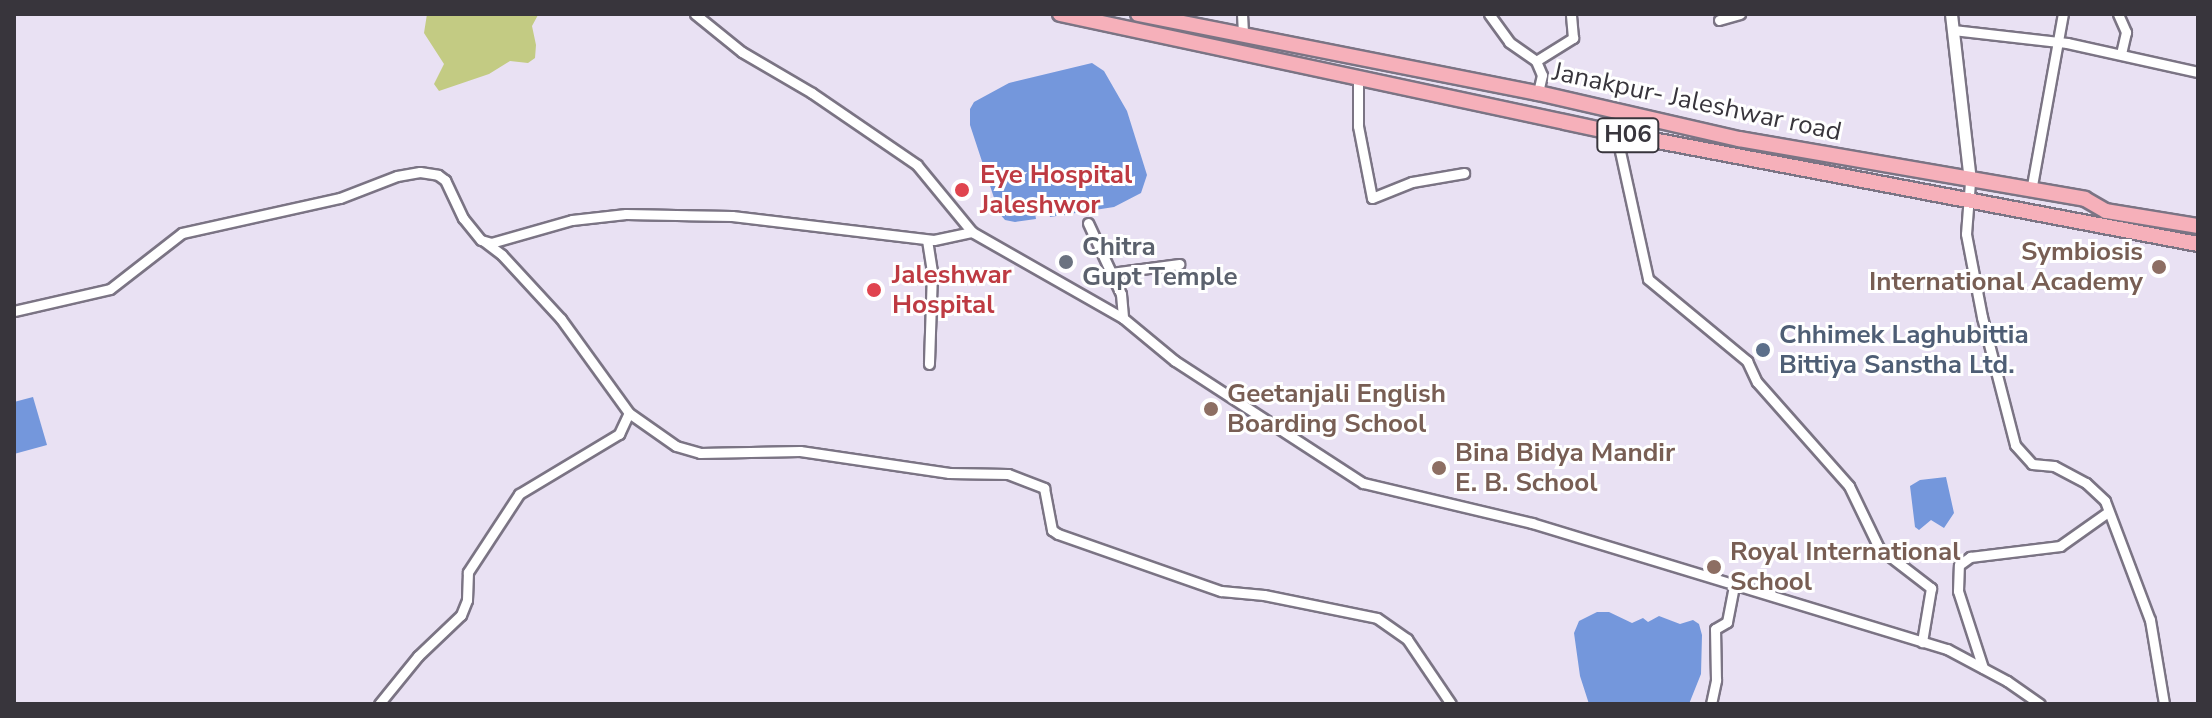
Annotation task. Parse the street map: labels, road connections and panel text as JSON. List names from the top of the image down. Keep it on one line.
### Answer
{"streets":{"highway":["Janakpur- Jaleshwar road","H06"]},"places":["Eye Hospital Jaleshwor","Chitra Gupt Temple","Symbiosis International Academy","Jaleshwar Hospital","Chhimek Laghubittia Bittiya Sanstha Ltd.","Geetanjali English Boarding School","Bina Bidya Mandir E. B. School","Royal International School"]}
